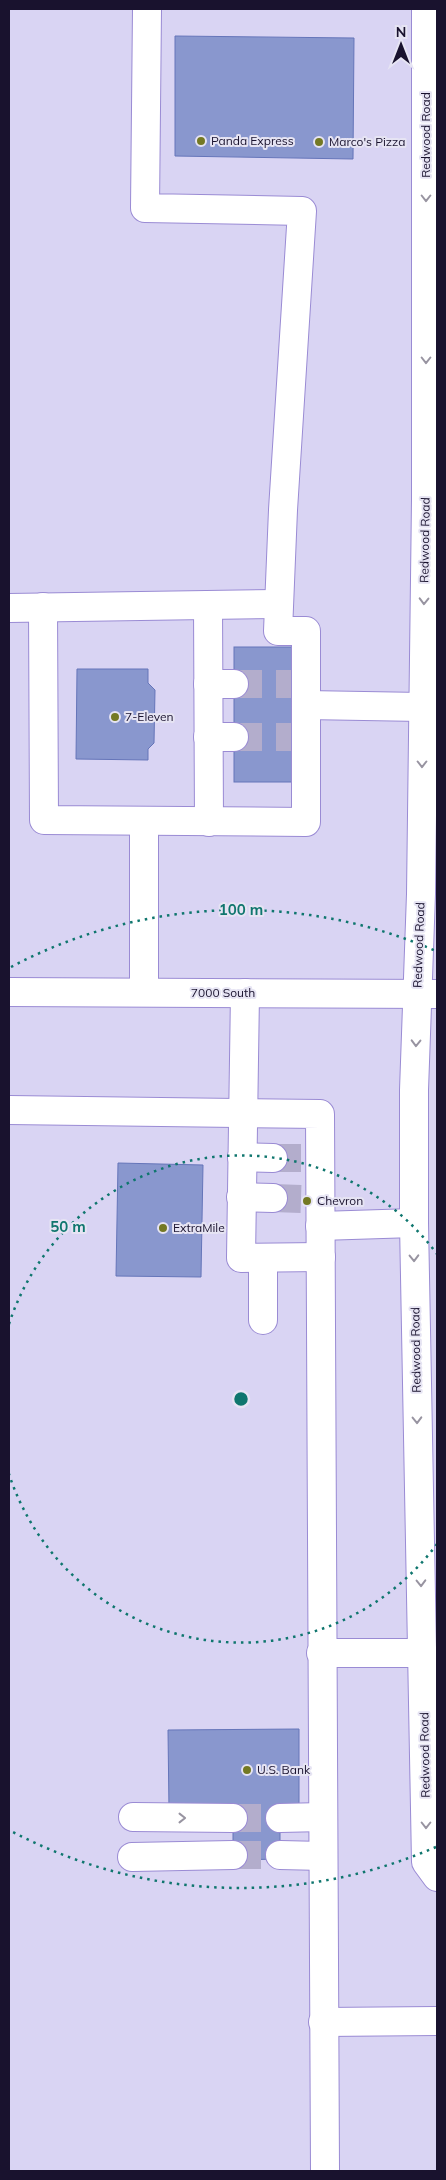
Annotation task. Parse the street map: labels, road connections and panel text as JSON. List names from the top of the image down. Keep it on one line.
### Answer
{"streets":{"main road":["Redwood Road","7000 South"]},"crossings":[["Redwood Road","7000 South"]],"places":["Panda Express","Marco's Pizza","7-Eleven","Chevron","ExtraMile","U.S. Bank"],"north":"top","rings":["100 m","50 m"]}
